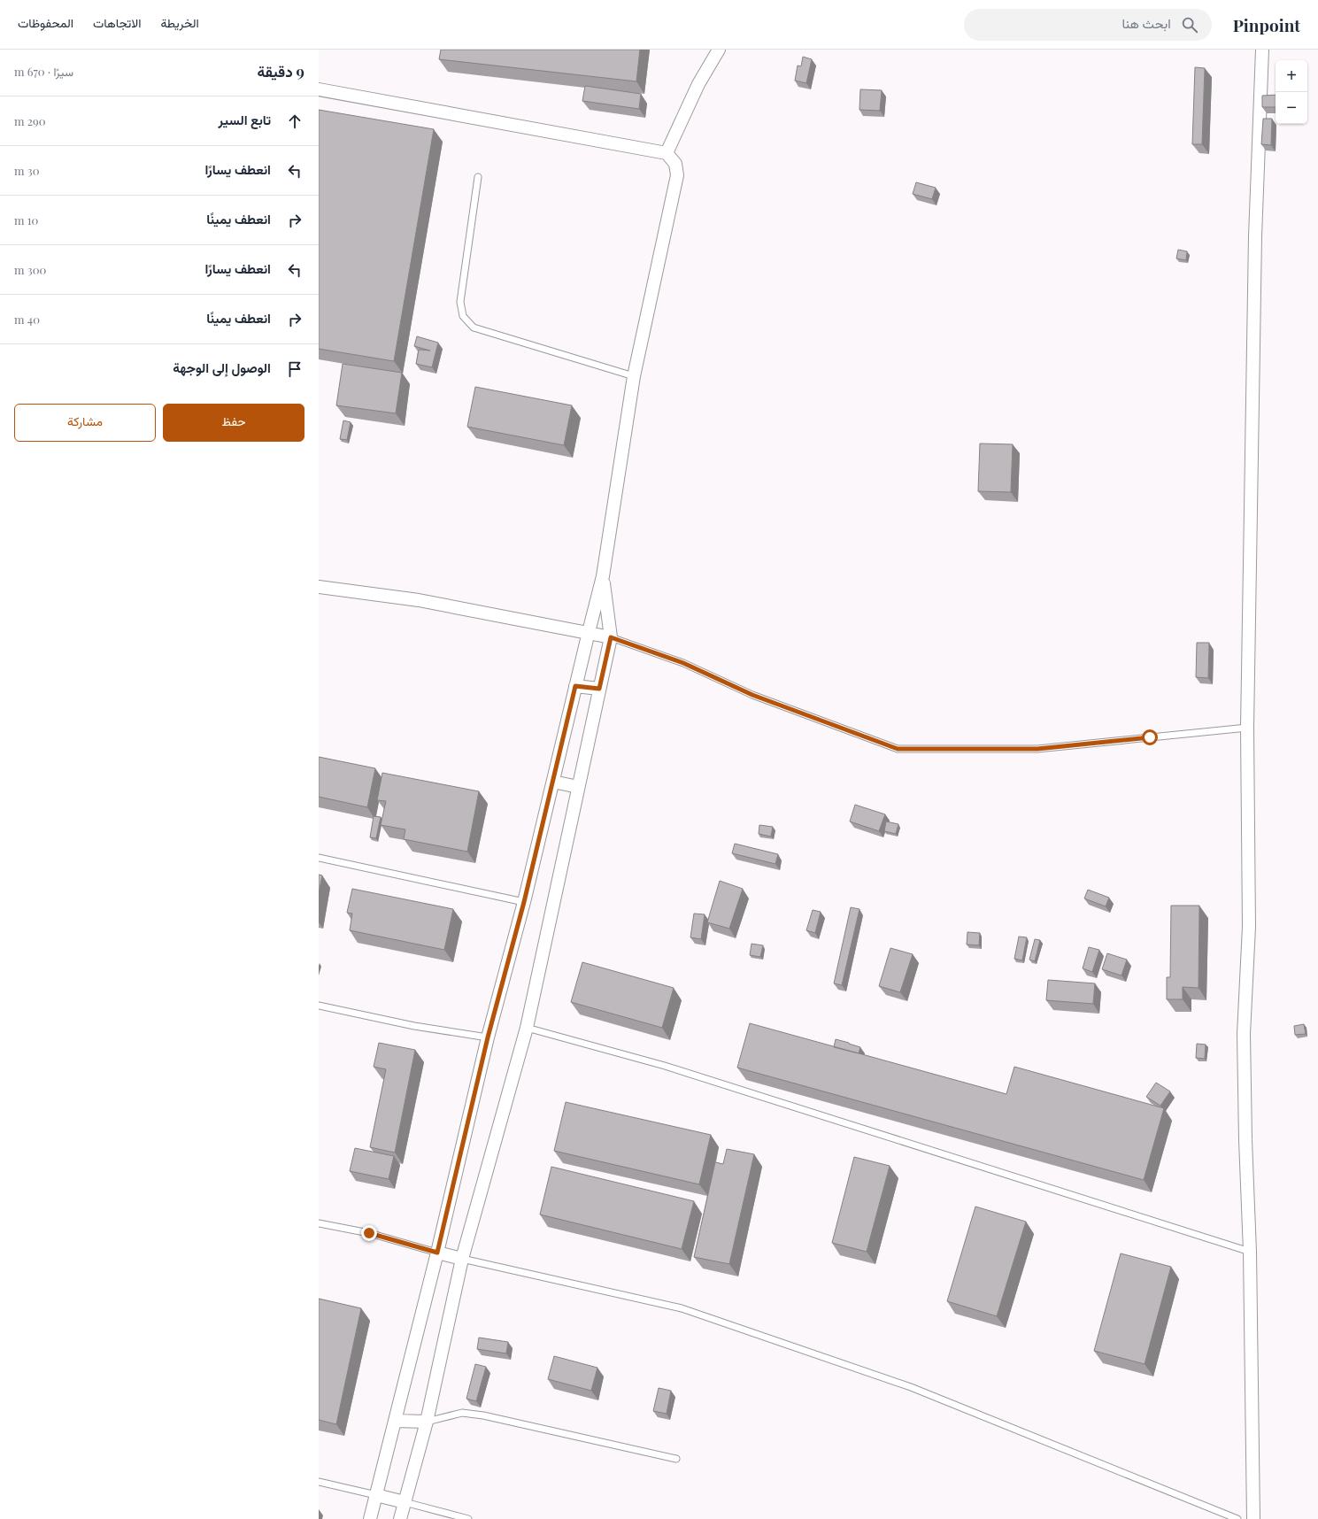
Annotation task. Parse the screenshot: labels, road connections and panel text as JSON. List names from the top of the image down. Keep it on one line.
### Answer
{"page":{"header":"Pinpoint","search":"ابحث هنا","nav":["الخريطة","الاتجاهات","المحفوظات"],"heading":["9 دقيقة","سيرًا · 670 m"],"map_buttons":["+","−"],"list":[["تابع السير","290 m"],["انعطف يسارًا","30 m"],["انعطف يمينًا","10 m"],["انعطف يسارًا","300 m"],["انعطف يمينًا","40 m"],"الوصول إلى الوجهة"],"buttons":["حفظ","مشاركة"]}}
